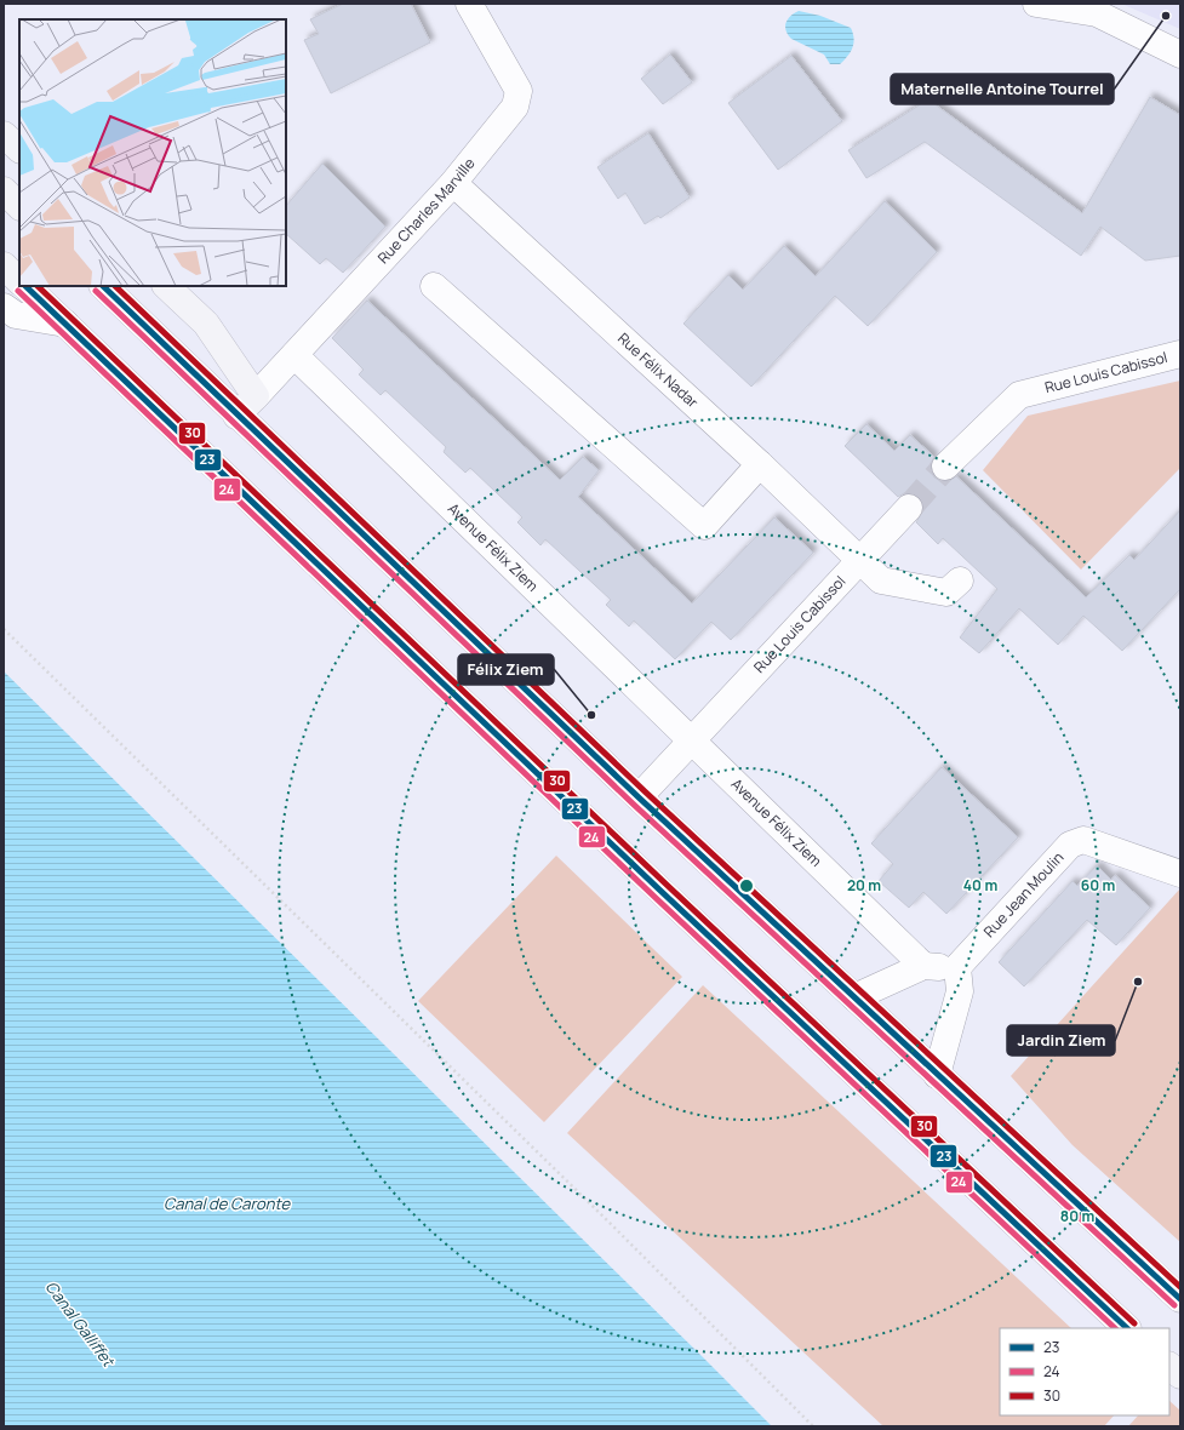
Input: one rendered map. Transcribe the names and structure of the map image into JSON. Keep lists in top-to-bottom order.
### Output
{
  "streets": {
    "street": [
      "Rue Charles Marville",
      "Rue Félix Nadar",
      "Rue Louis Cabissol",
      "Avenue Félix Ziem",
      "Rue Jean Moulin"
    ]
  },
  "crossings": [
    ["Rue Charles Marville", "Rue Félix Nadar"],
    ["Rue Charles Marville", "Avenue Félix Ziem"],
    ["Rue Félix Nadar", "Rue Louis Cabissol"],
    ["Rue Louis Cabissol", "Avenue Félix Ziem"]
  ],
  "water": ["Canal de Caronte", "Canal Galliffet"],
  "places": ["Maternelle Antoine Tourrel", "Félix Ziem", "Jardin Ziem"],
  "lines": ["transit line 23", "transit line 30", "transit line 24"],
  "legend": ["23", "24", "30"],
  "rings": [
    "20 m",
    "40 m",
    "60 m",
    "80 m"
  ]
}
